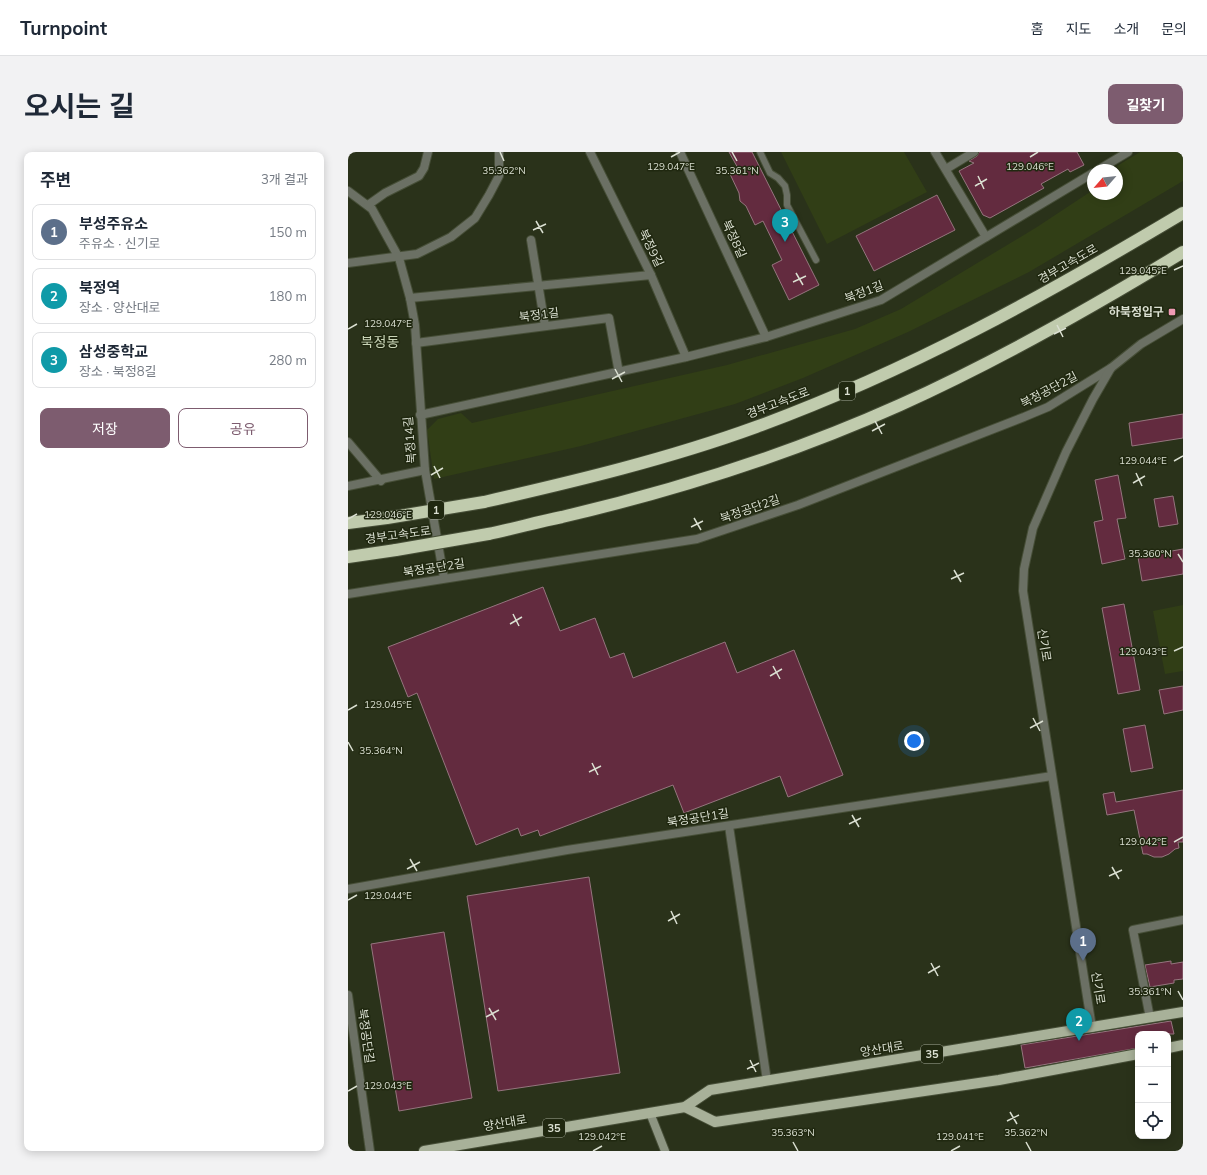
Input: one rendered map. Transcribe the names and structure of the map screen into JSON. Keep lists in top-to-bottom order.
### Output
{
  "streets": {
    "highway": ["경부고속도로", "1"],
    "main road": ["양산대로", "35"],
    "street": [
      "북정8길",
      "북정9길",
      "북정1길",
      "북정공단2길",
      "북정14길",
      "신기로",
      "북정공단1길",
      "북정공단길"
    ]
  },
  "crossings": [
    ["북정8길", "북정1길"],
    ["북정9길", "북정1길"],
    ["북정1길", "북정14길"],
    ["북정공단2길", "북정14길"],
    ["북정공단2길", "신기로"],
    ["신기로", "북정공단1길"],
    ["신기로", "양산대로"]
  ],
  "districts": ["북정동"],
  "places": {
    "transit": ["하북정입구"]
  },
  "north": "bottom left",
  "page": {
    "header": "Turnpoint",
    "nav": [
      "홈",
      "지도",
      "소개",
      "문의"
    ],
    "title": "오시는 길",
    "buttons": [
      "길찾기",
      ["저장", "공유"]
    ],
    "heading": ["주변", "3개 결과"],
    "list": [
      {
        "mark": "1",
        "name": "부성주유소",
        "note": "주유소 · 신기로",
        "value": "150 m"
      },
      {
        "mark": "2",
        "name": "북정역",
        "note": "장소 · 양산대로",
        "value": "180 m"
      },
      {
        "mark": "3",
        "name": "삼성중학교",
        "note": "장소 · 북정8길",
        "value": "280 m"
      }
    ],
    "pins": ["3", "1", "2"],
    "map_buttons": ["+", "−"]
  },
  "coordinates": [
    "129.047°E",
    "129.046°E",
    "35.362°N",
    "35.361°N",
    "129.045°E",
    "129.044°E",
    "35.360°N",
    "129.043°E",
    "35.364°N",
    "129.042°E",
    "35.363°N",
    "129.041°E"
  ]
}
